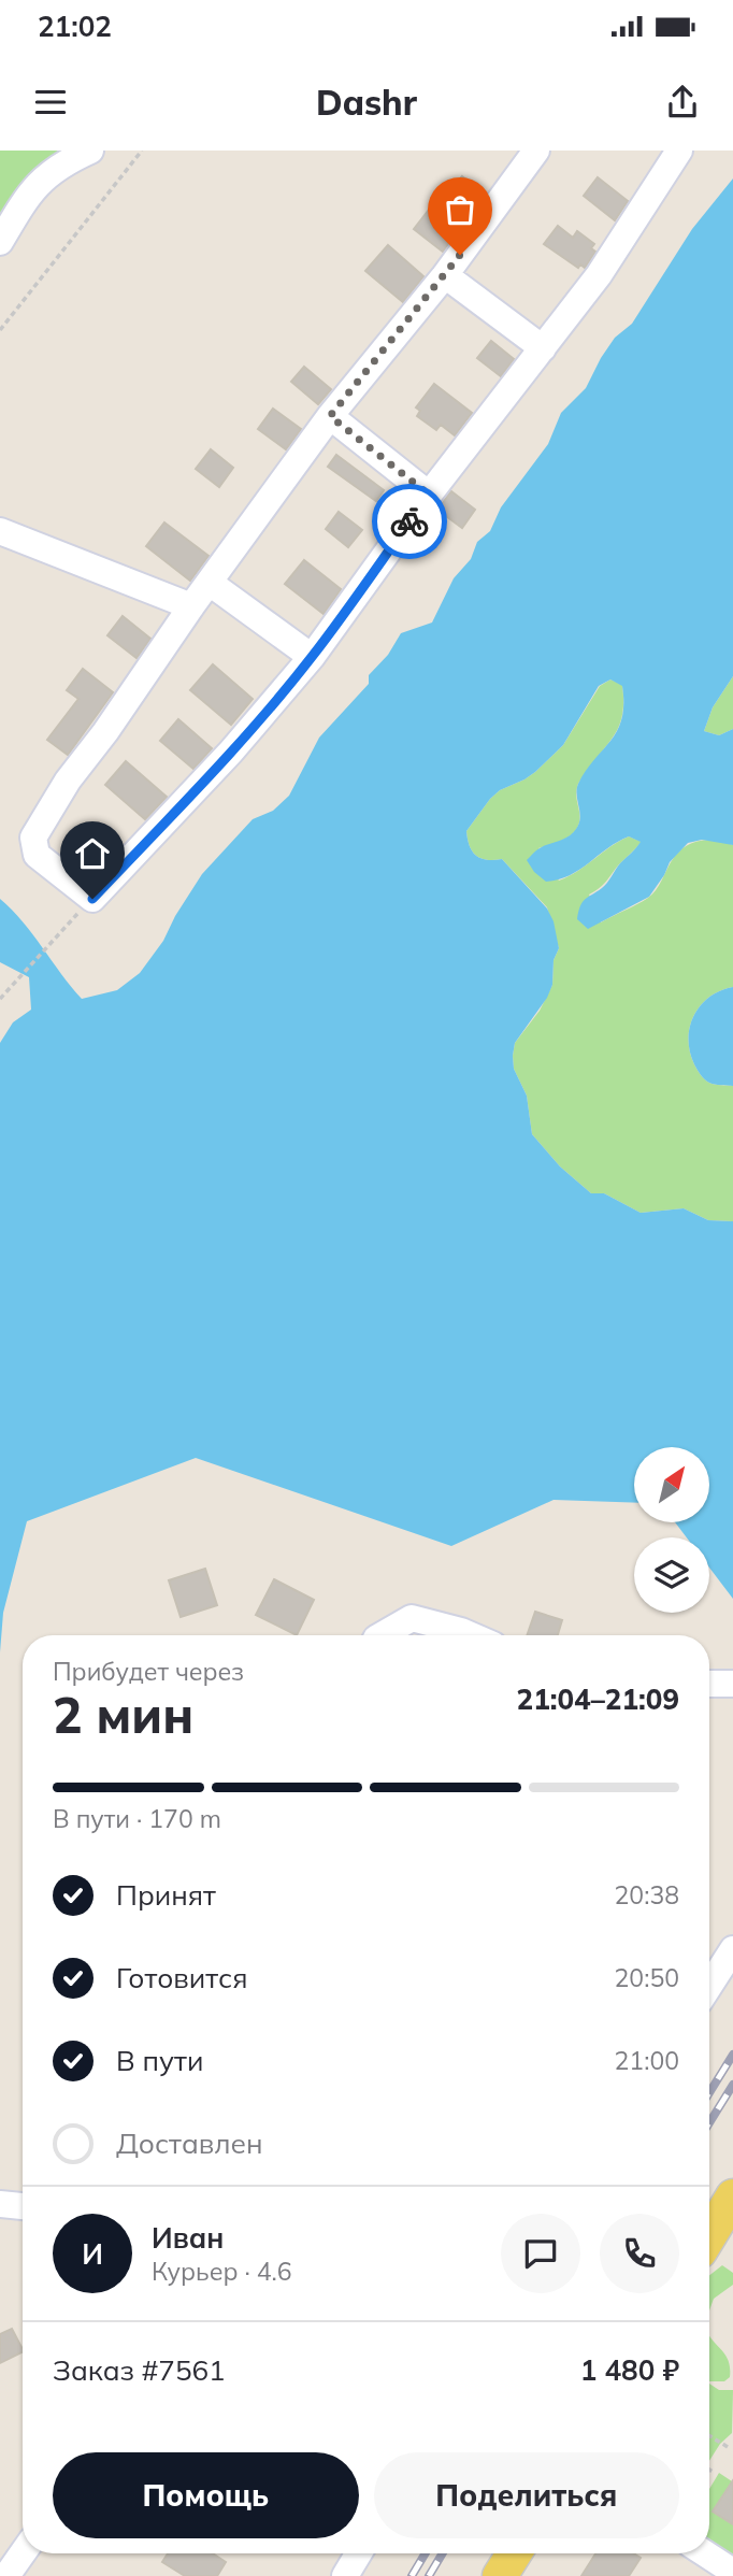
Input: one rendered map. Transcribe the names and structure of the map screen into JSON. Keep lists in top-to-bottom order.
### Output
{
  "north": "top right",
  "page": {
    "status": "21:02",
    "header": "Dashr",
    "heading": ["2 мин", "Прибудет через", "21:04–21:09"],
    "panel": [
      "Иван",
      "Курьер · 4.6",
      "Заказ #7561",
      "1 480 ₽"
    ],
    "bar": "В пути · 170 m",
    "list": [
      ["Принят", "20:38"],
      ["Готовится", "20:50"],
      ["В пути", "21:00"],
      "Доставлен"
    ],
    "round": "И",
    "buttons": ["Помощь", "Поделиться"]
  }
}
